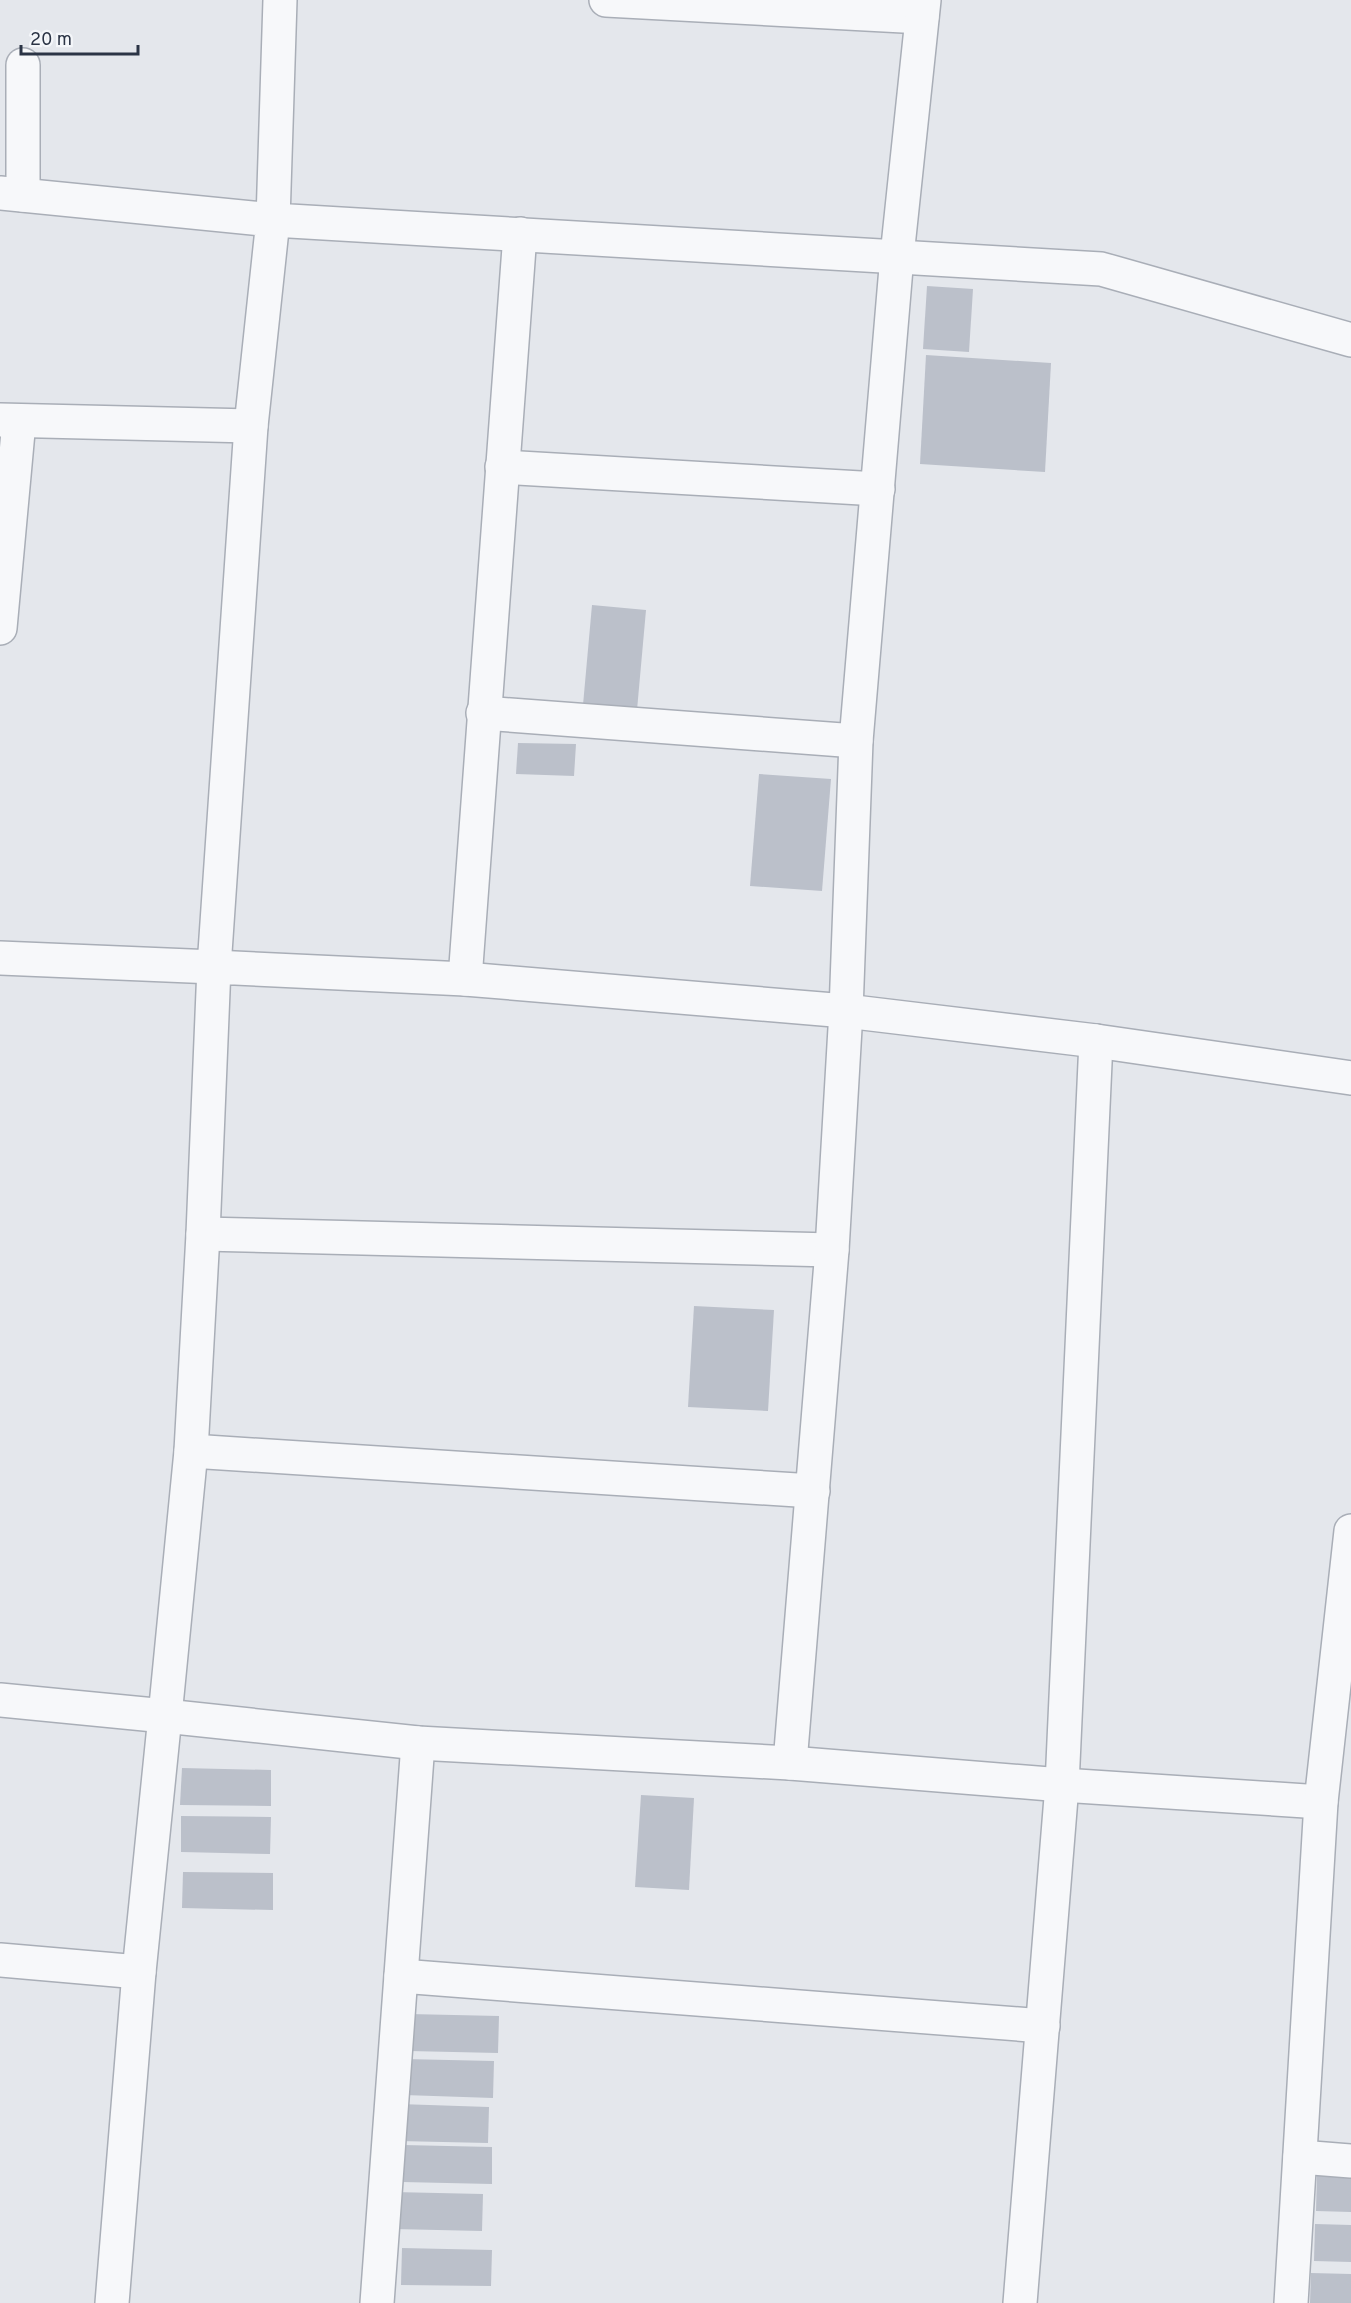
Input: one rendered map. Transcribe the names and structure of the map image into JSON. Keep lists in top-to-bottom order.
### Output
{
  "scale_bar": "20 m"
}
